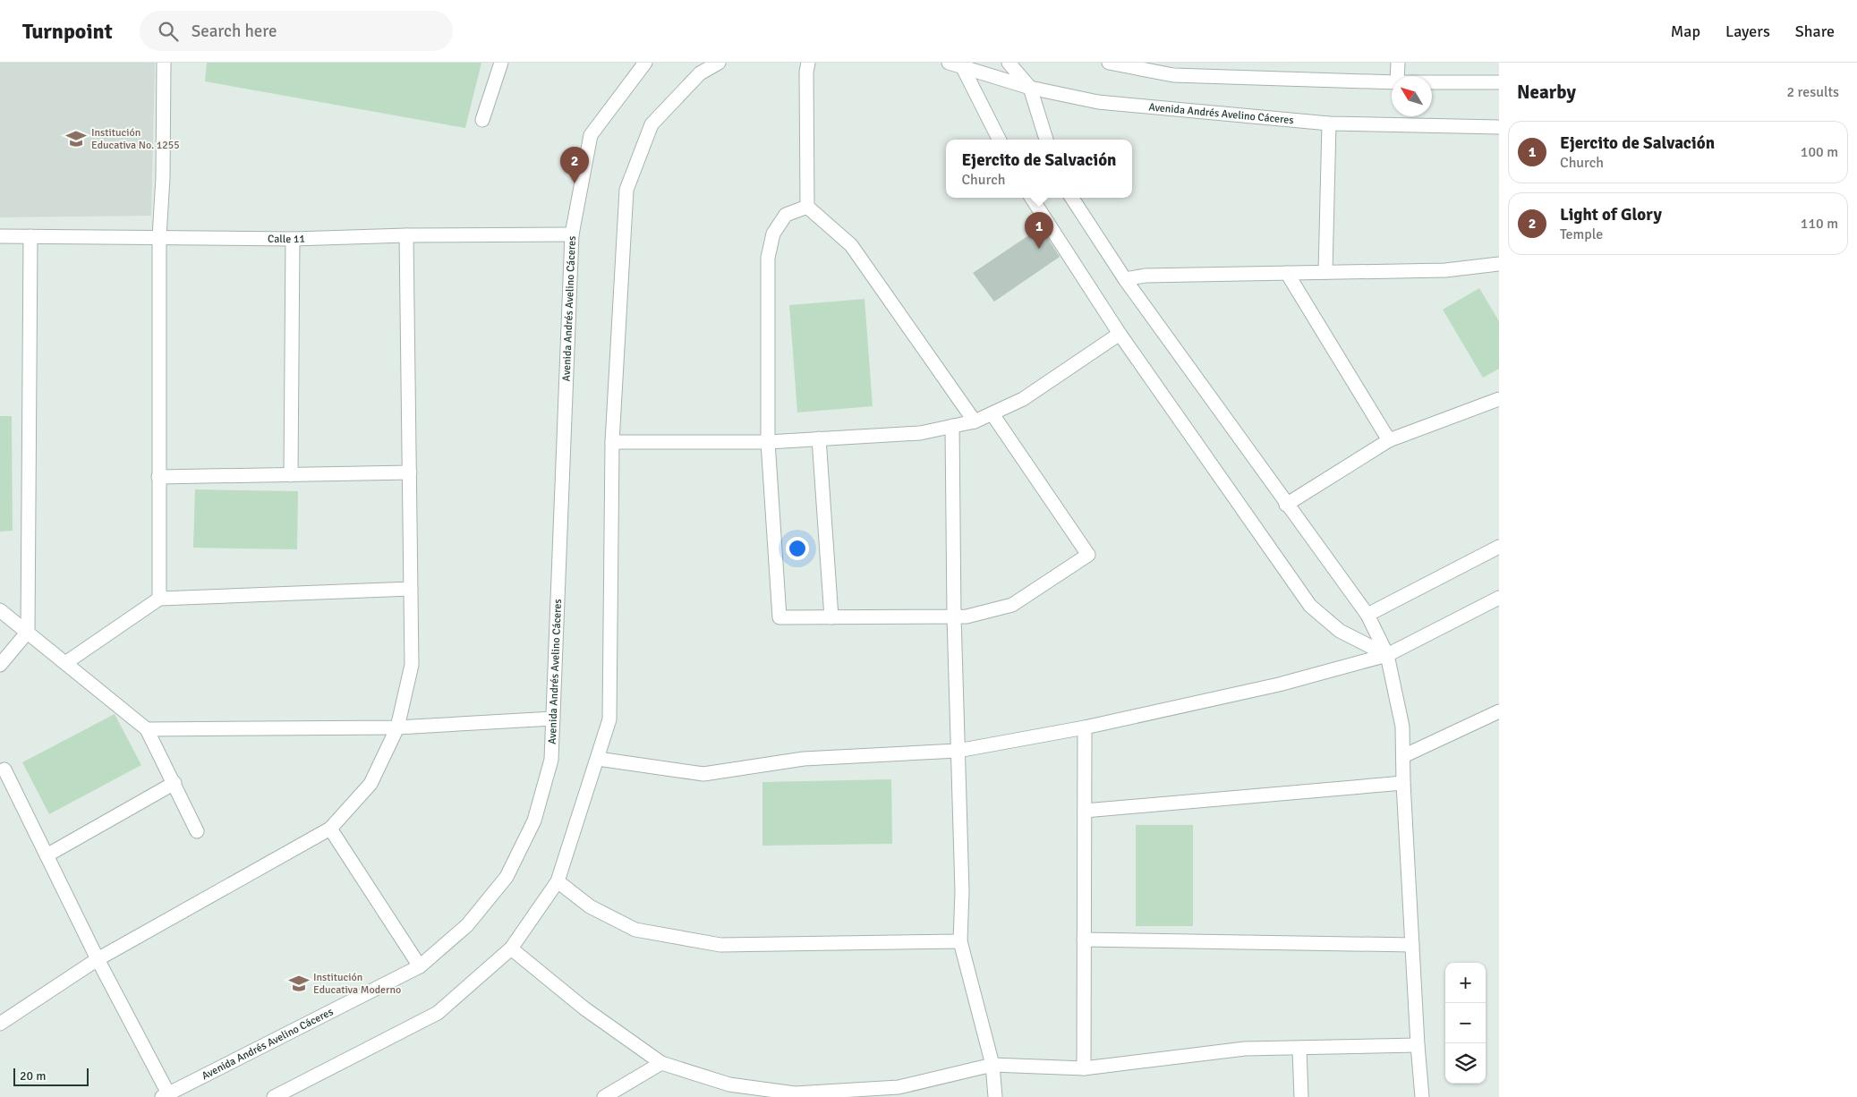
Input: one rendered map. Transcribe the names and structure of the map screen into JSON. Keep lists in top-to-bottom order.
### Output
{
  "streets": {
    "street": ["Avenida Andrés Avelino Cáceres", "Calle 11"]
  },
  "crossings": [
    ["Avenida Andrés Avelino Cáceres", "Calle 11"]
  ],
  "places": {
    "school or university": ["Institución Educativa No. 1255", "Institución Educativa Moderno"]
  },
  "scale_bar": "20 m",
  "north": "top left",
  "page": {
    "header": "Turnpoint",
    "search": "Search here",
    "nav": ["Map", "Layers", "Share"],
    "heading": ["Nearby", "2 results"],
    "list": [
      {
        "mark": "1",
        "name": "Ejercito de Salvación",
        "note": "Church",
        "value": "100 m"
      },
      {
        "mark": "2",
        "name": "Light of Glory",
        "note": "Temple",
        "value": "110 m"
      }
    ],
    "popup": ["Ejercito de Salvación", "Church"],
    "pins": ["2", "1"],
    "map_buttons": ["+", "−"],
    "scale": "20 m"
  }
}
